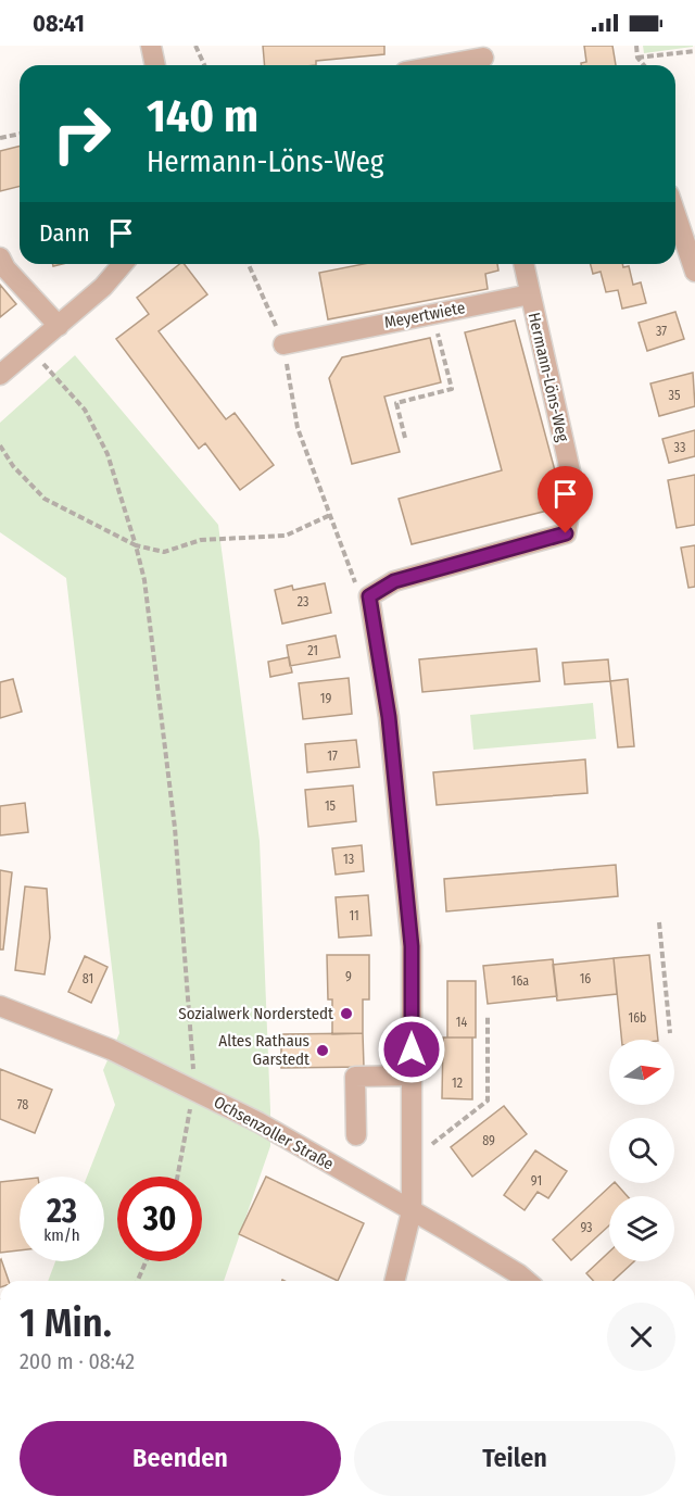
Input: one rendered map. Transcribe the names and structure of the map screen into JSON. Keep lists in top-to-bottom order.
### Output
{
  "streets": {
    "street": ["Meyertwiete", "Hermann-Löns-Weg", "Ochsenzoller Straße"]
  },
  "crossings": [
    ["Meyertwiete", "Hermann-Löns-Weg"]
  ],
  "places": ["Sozialwerk Norderstedt", "Altes Rathaus Garstedt"],
  "house_numbers": [
    "37",
    "35",
    "33",
    "23",
    "21",
    "19",
    "17",
    "15",
    "13",
    "11",
    "9",
    "81",
    "16",
    "16a",
    "16b",
    "14",
    "12",
    "78",
    "89",
    "91",
    "93"
  ],
  "north": "right",
  "page": {
    "status": "08:41",
    "turn": ["140 m", "Hermann-Löns-Weg"],
    "then": "Dann",
    "speed": "23 km/h",
    "limit": "30",
    "heading": ["1 Min.", "200 m · 08:42"],
    "buttons": ["Beenden", "Teilen"]
  }
}
